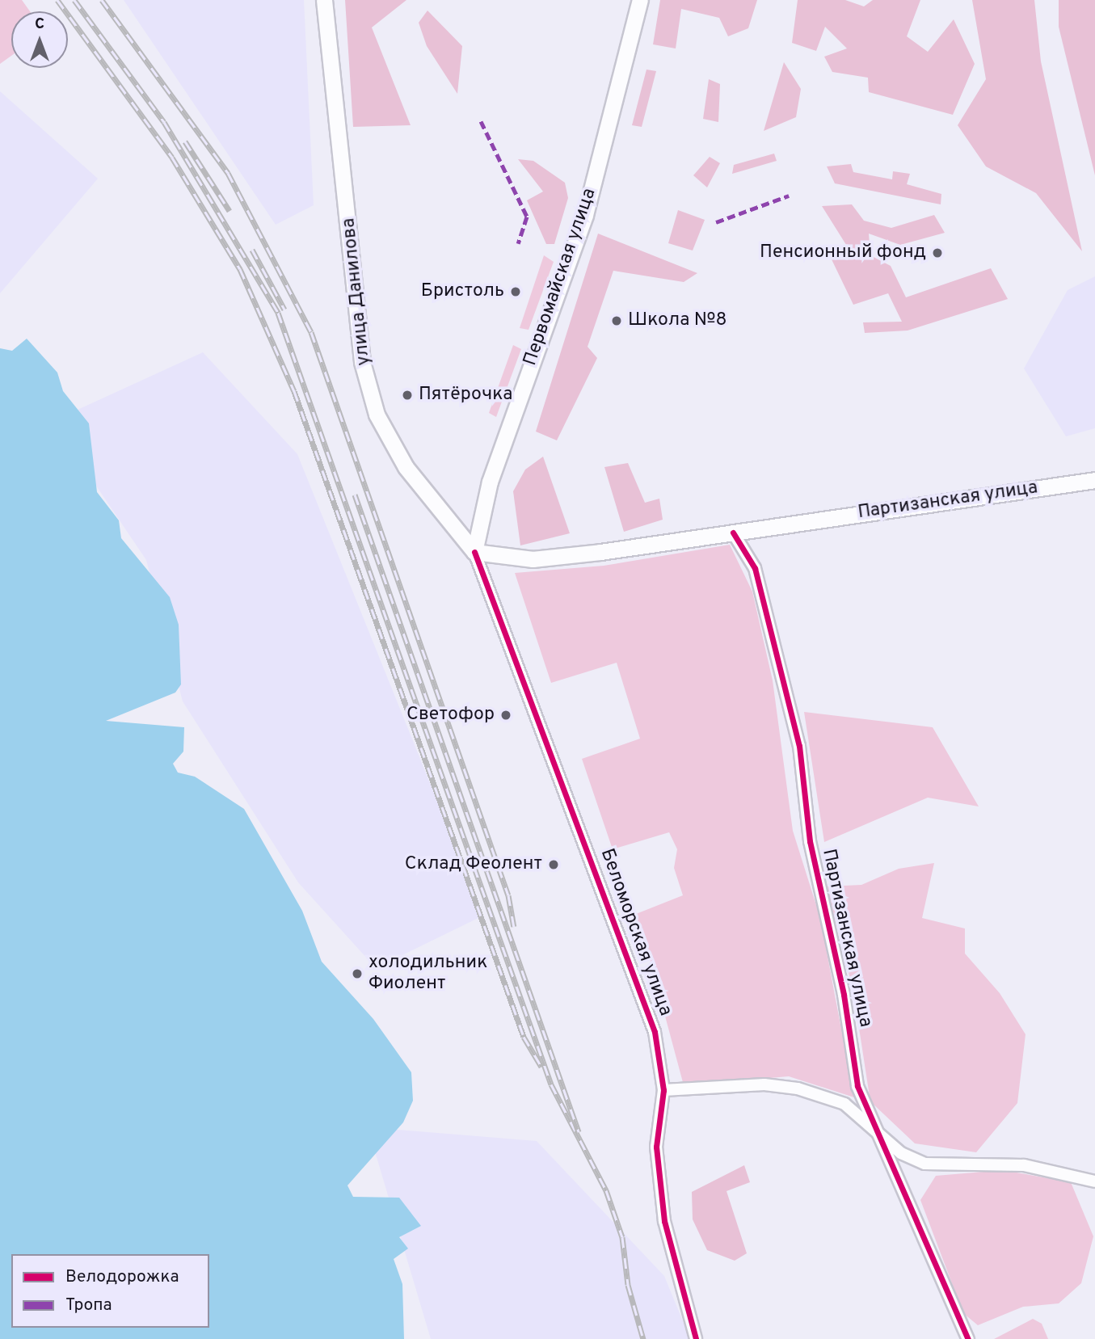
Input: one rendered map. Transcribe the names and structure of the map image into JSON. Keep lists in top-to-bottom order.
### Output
{
  "streets": {
    "main road": ["Первомайская улица", "улица Данилова", "Партизанская улица"],
    "street": ["Беломорская улица"]
  },
  "crossings": [
    ["Первомайская улица", "улица Данилова"],
    ["Первомайская улица", "Партизанская улица"],
    ["Первомайская улица", "Беломорская улица"],
    ["улица Данилова", "Партизанская улица"],
    ["улица Данилова", "Беломорская улица"],
    ["Партизанская улица", "Беломорская улица"]
  ],
  "places": [
    "Пенсионный фонд",
    "Бристоль",
    "Школа №8",
    "Пятёрочка",
    "Светофор",
    "Склад Феолент",
    "холодильник Фиолент"
  ],
  "legend": ["Велодорожка", "Тропа"],
  "north": "top"
}
